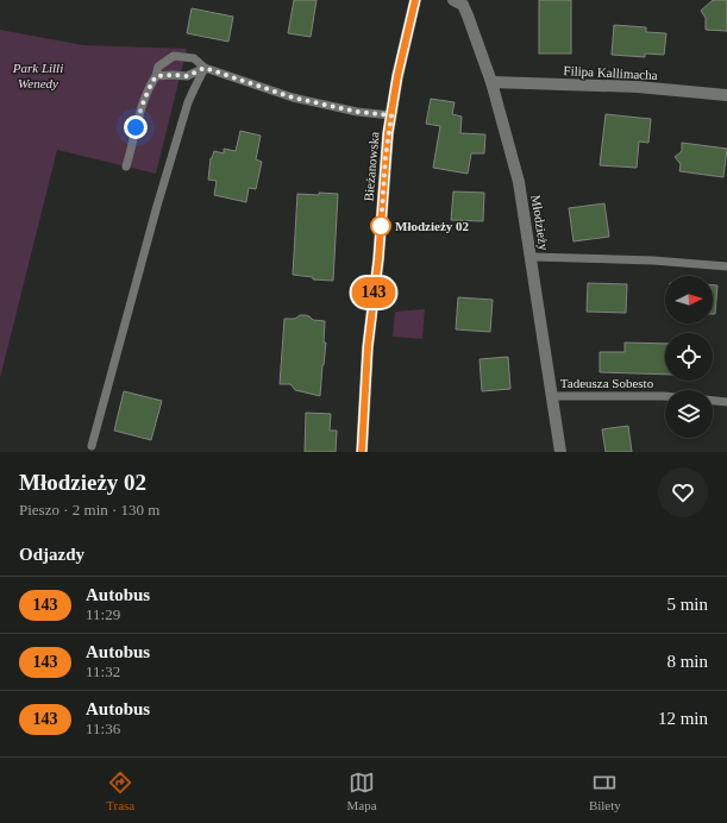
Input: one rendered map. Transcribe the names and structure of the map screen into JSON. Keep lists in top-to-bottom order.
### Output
{
  "streets": {
    "street": ["Filipa Kallimacha", "Bieżanowska", "Młodzieży"],
    "lane": ["Tadeusza Sobesto"]
  },
  "crossings": [
    ["Filipa Kallimacha", "Młodzieży"],
    ["Młodzieży", "Tadeusza Sobesto"]
  ],
  "parks": ["Park Lilli Wenedy"],
  "places": ["Młodzieży 02"],
  "lines": ["bus line 143"],
  "north": "right",
  "page": {
    "on_map": "143",
    "heading": [
      ["Młodzieży 02", "Pieszo · 2 min · 130 m"],
      "Odjazdy"
    ],
    "list": [
      {
        "mark": "143",
        "name": "Autobus",
        "note": "11:29",
        "value": "5 min"
      },
      {
        "mark": "143",
        "name": "Autobus",
        "note": "11:32",
        "value": "8 min"
      },
      {
        "mark": "143",
        "name": "Autobus",
        "note": "11:36",
        "value": "12 min"
      }
    ],
    "tabs": ["Trasa", "Mapa", "Bilety"]
  }
}
